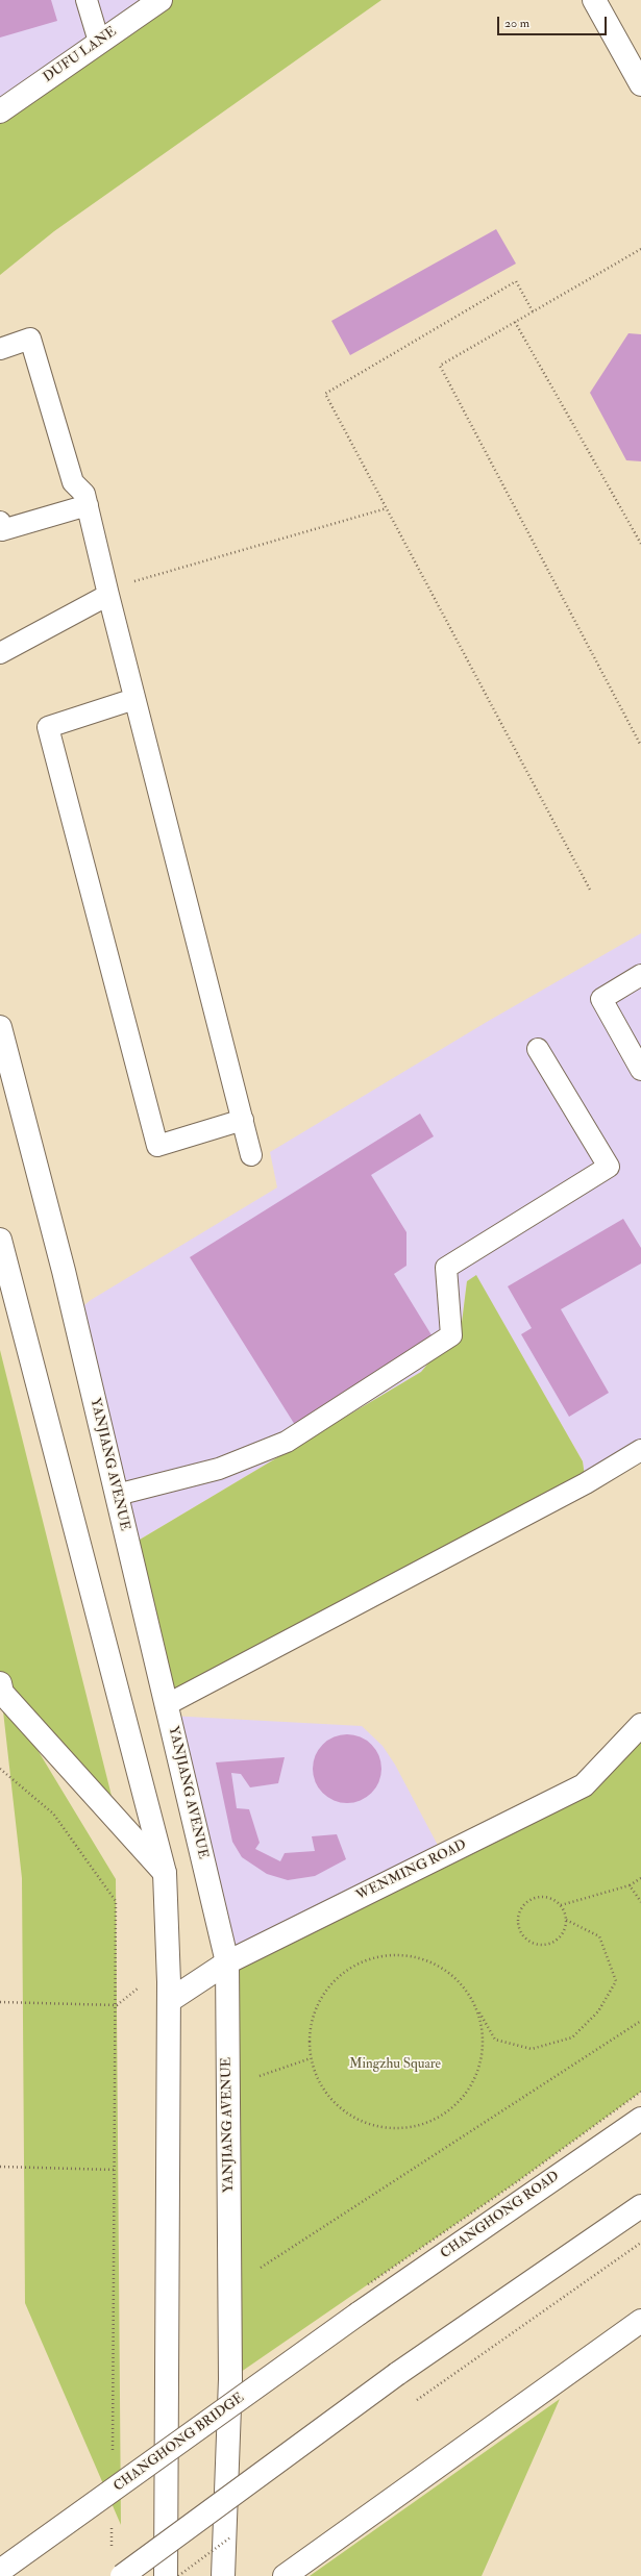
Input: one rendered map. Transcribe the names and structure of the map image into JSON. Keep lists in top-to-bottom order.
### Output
{
  "streets": {
    "main road": [
      "DUFU LANE",
      "YANJIANG AVENUE",
      "WENMING ROAD",
      "CHANGHONG ROAD",
      "CHANGHONG BRIDGE"
    ]
  },
  "crossings": [
    ["YANJIANG AVENUE", "WENMING ROAD"],
    ["CHANGHONG ROAD", "CHANGHONG BRIDGE"]
  ],
  "parks": ["Mingzhu Square"],
  "scale_bar": "20 m"
}
